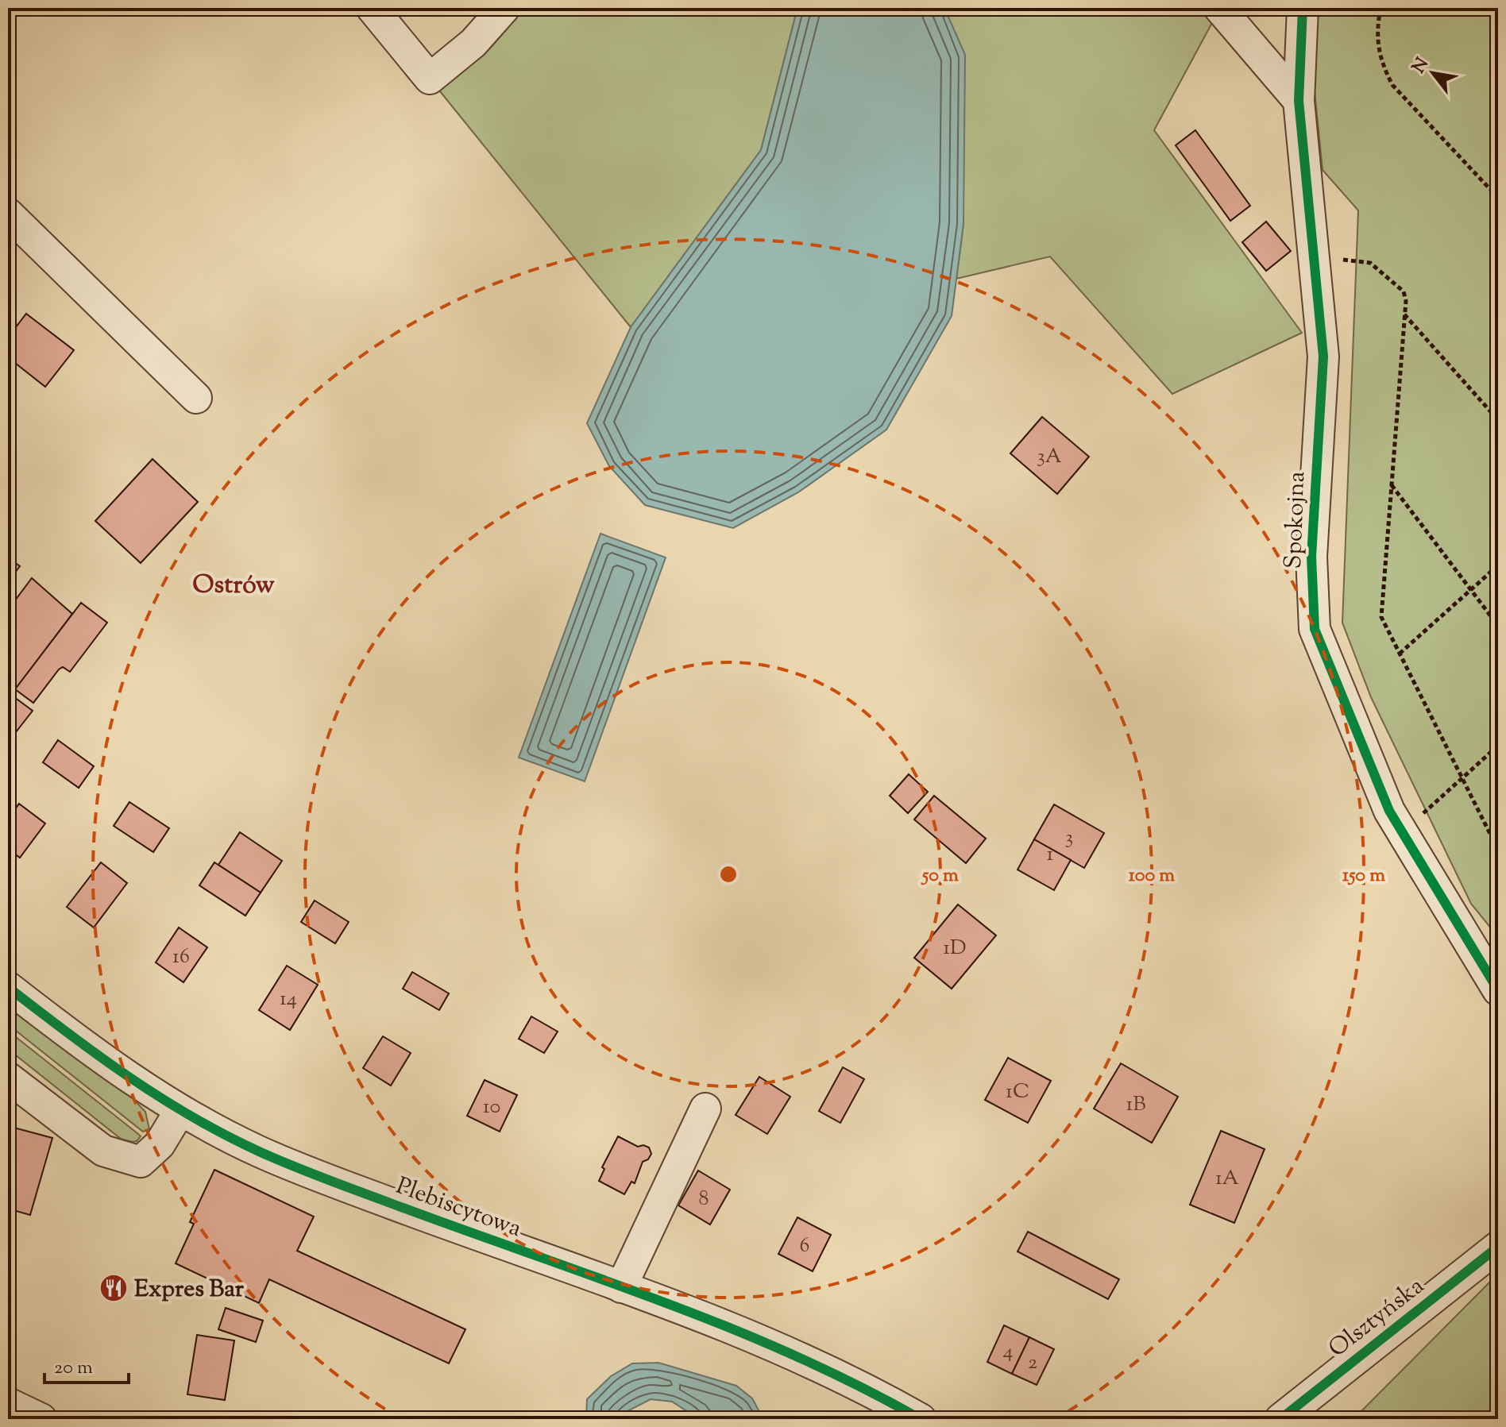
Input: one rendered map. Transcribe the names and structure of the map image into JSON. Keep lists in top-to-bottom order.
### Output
{
  "streets": {
    "street": ["Spokojna", "Plebiscytowa", "Olsztyńska"]
  },
  "districts": ["Ostrów"],
  "places": {
    "restaurant": ["Expres Bar"]
  },
  "house_numbers": [
    "3A",
    "3",
    "1",
    "1D",
    "16",
    "14",
    "1C",
    "1B",
    "10",
    "1A",
    "8",
    "6",
    "4",
    "2"
  ],
  "scale_bar": "20 m",
  "north": "top left",
  "rings": ["50 m", "100 m", "150 m"]
}
